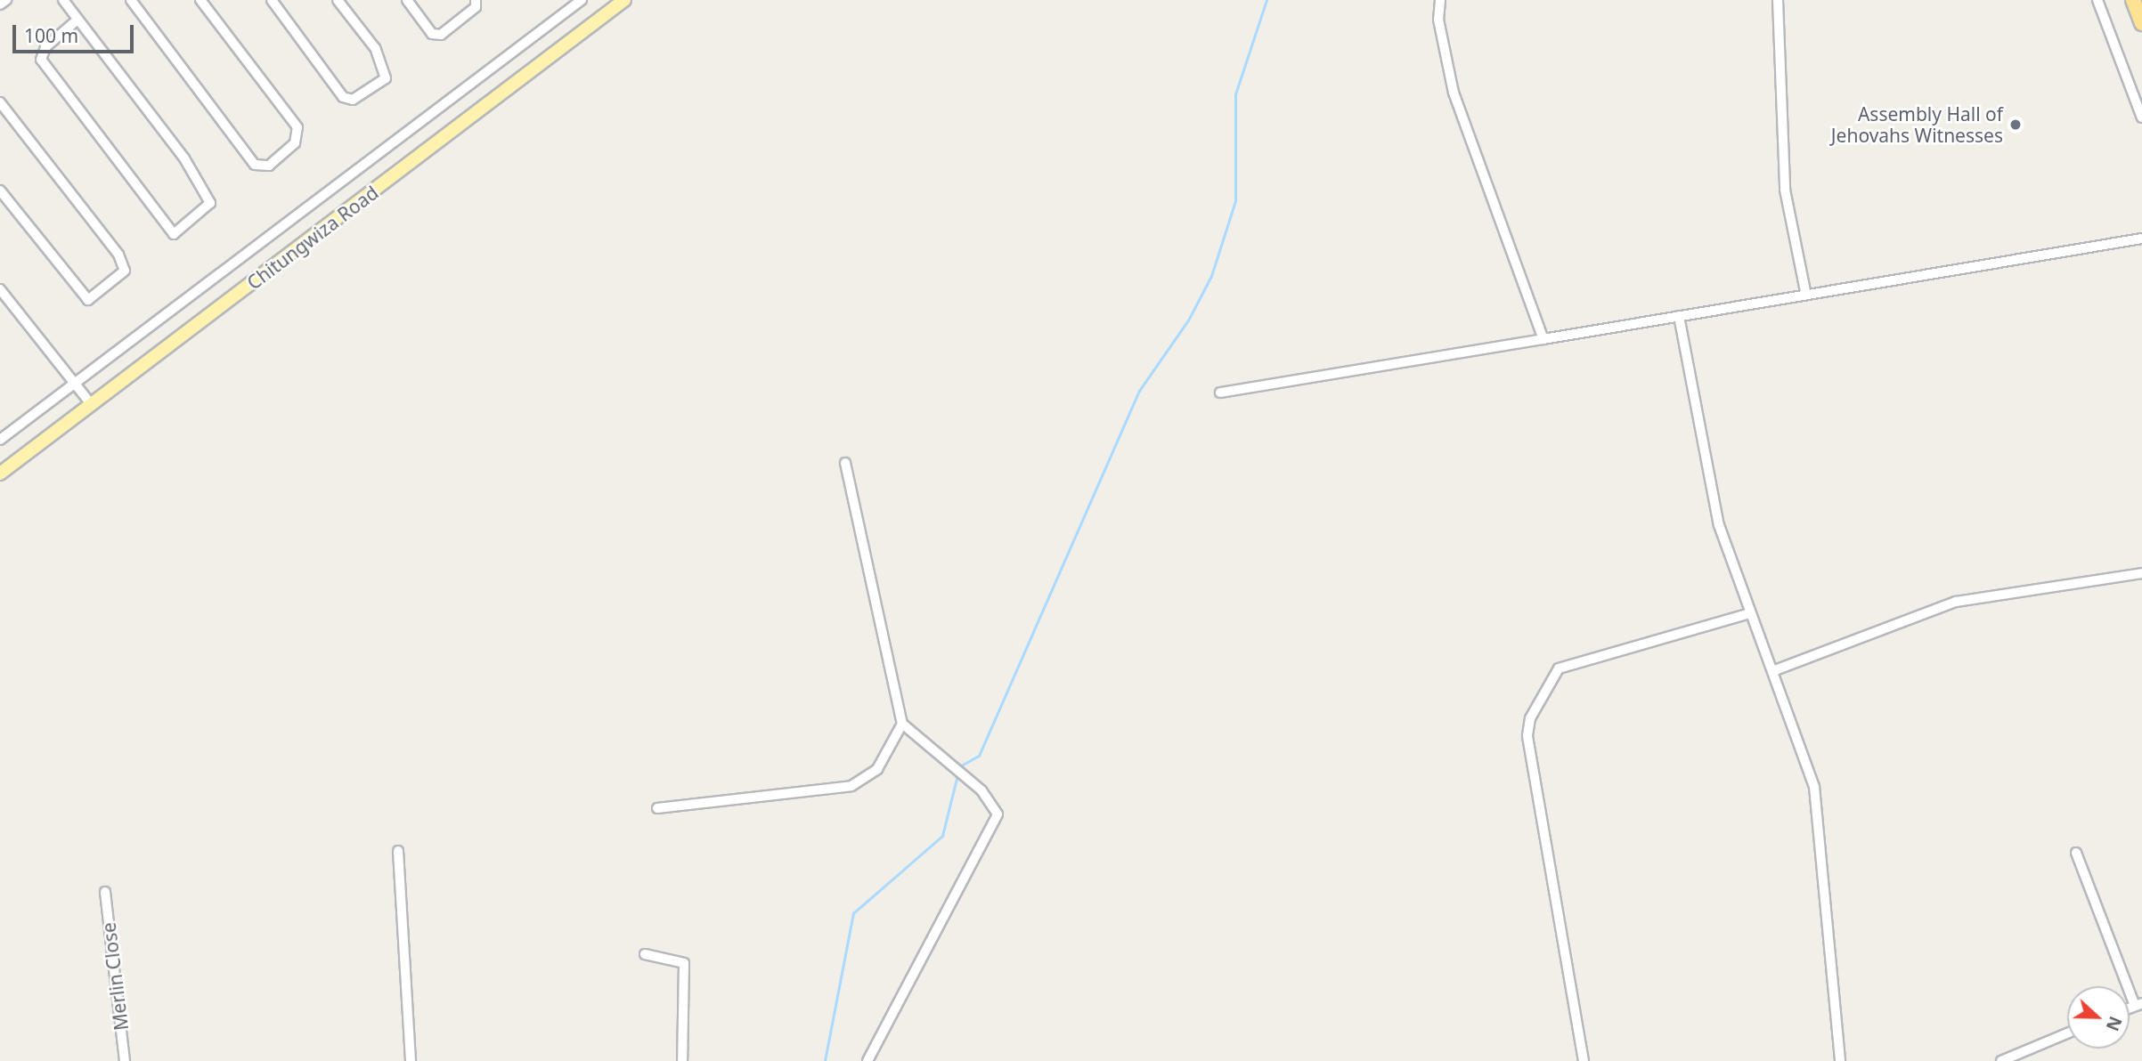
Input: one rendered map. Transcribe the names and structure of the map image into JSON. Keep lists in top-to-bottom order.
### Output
{
  "streets": {
    "main road": ["Chitungwiza Road"],
    "street": ["Merlin Close"]
  },
  "places": ["Assembly Hall of Jehovahs Witnesses"],
  "scale_bar": "100 m",
  "north": "right"
}
